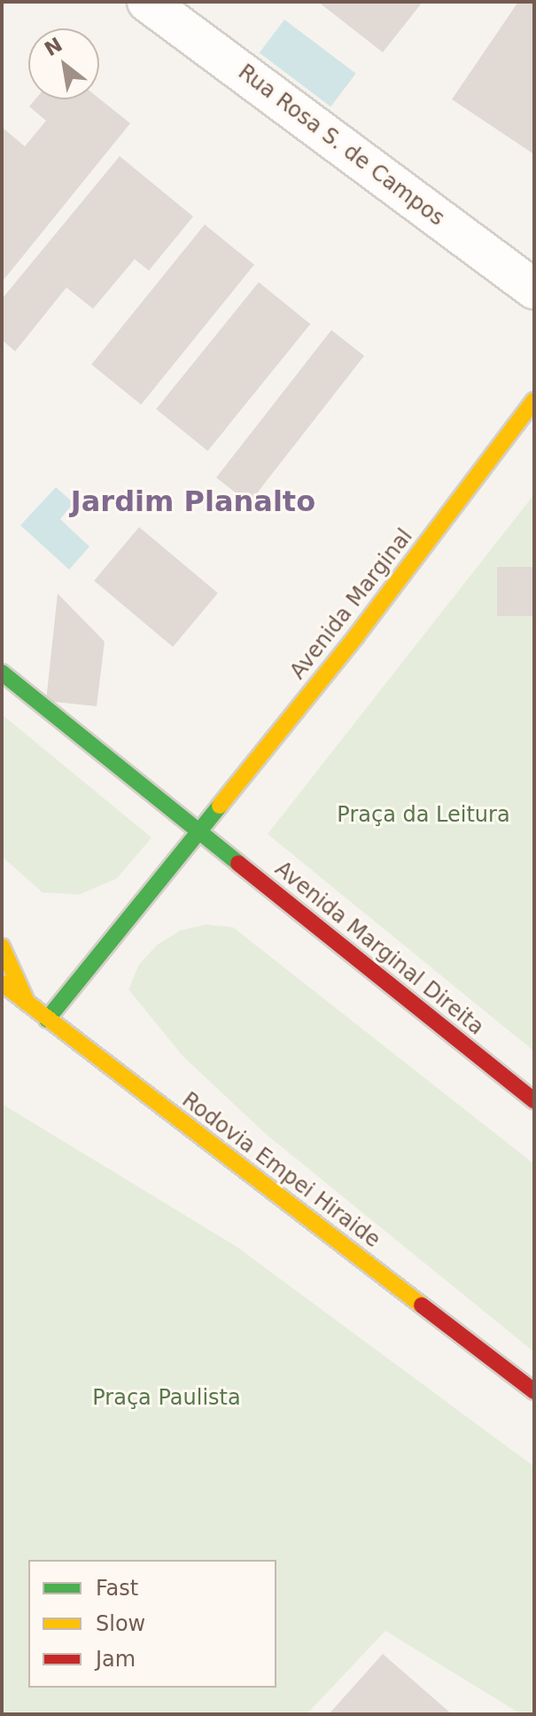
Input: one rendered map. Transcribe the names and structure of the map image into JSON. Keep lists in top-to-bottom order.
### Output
{
  "streets": {
    "street": [
      "Rua Rosa S. de Campos",
      "Avenida Marginal",
      "Avenida Marginal Direita",
      "Rodovia Empei Hiraide"
    ]
  },
  "crossings": [
    ["Avenida Marginal", "Avenida Marginal Direita"],
    ["Avenida Marginal", "Rodovia Empei Hiraide"]
  ],
  "districts": ["Jardim Planalto"],
  "parks": ["Praça da Leitura", "Praça Paulista"],
  "legend": ["Fast", "Slow", "Jam"],
  "north": "top left"
}
